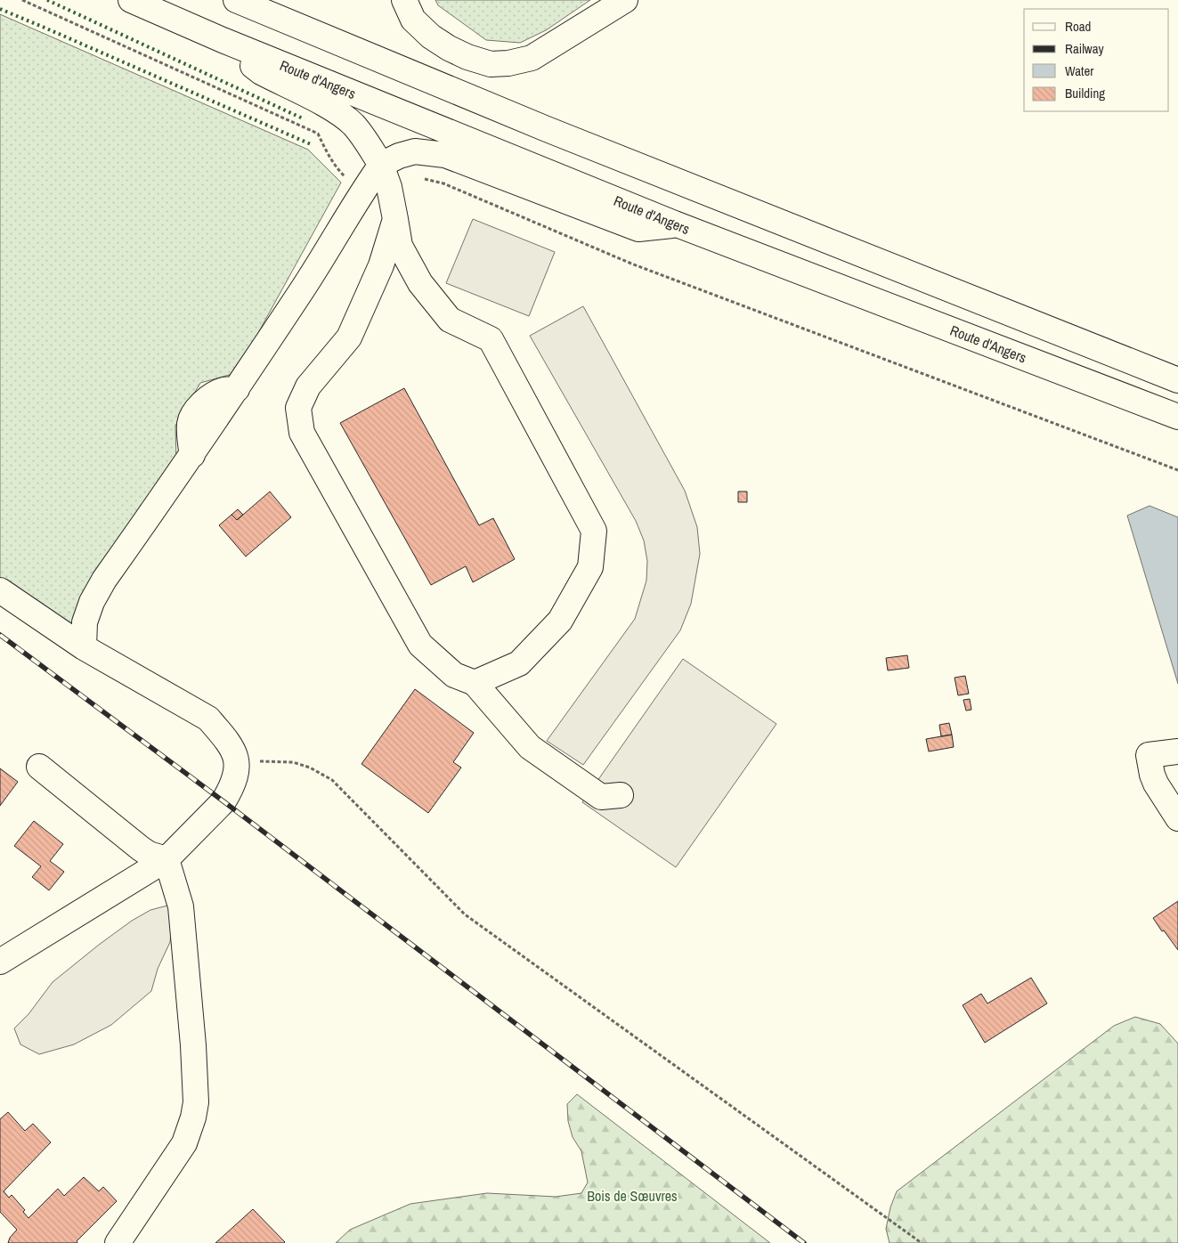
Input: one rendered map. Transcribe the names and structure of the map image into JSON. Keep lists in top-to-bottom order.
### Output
{
  "streets": {
    "main road": ["Route d'Angers"]
  },
  "parks": ["Bois de Sœuvres"],
  "legend": [
    "Road",
    "Railway",
    "Water",
    "Building"
  ]
}
